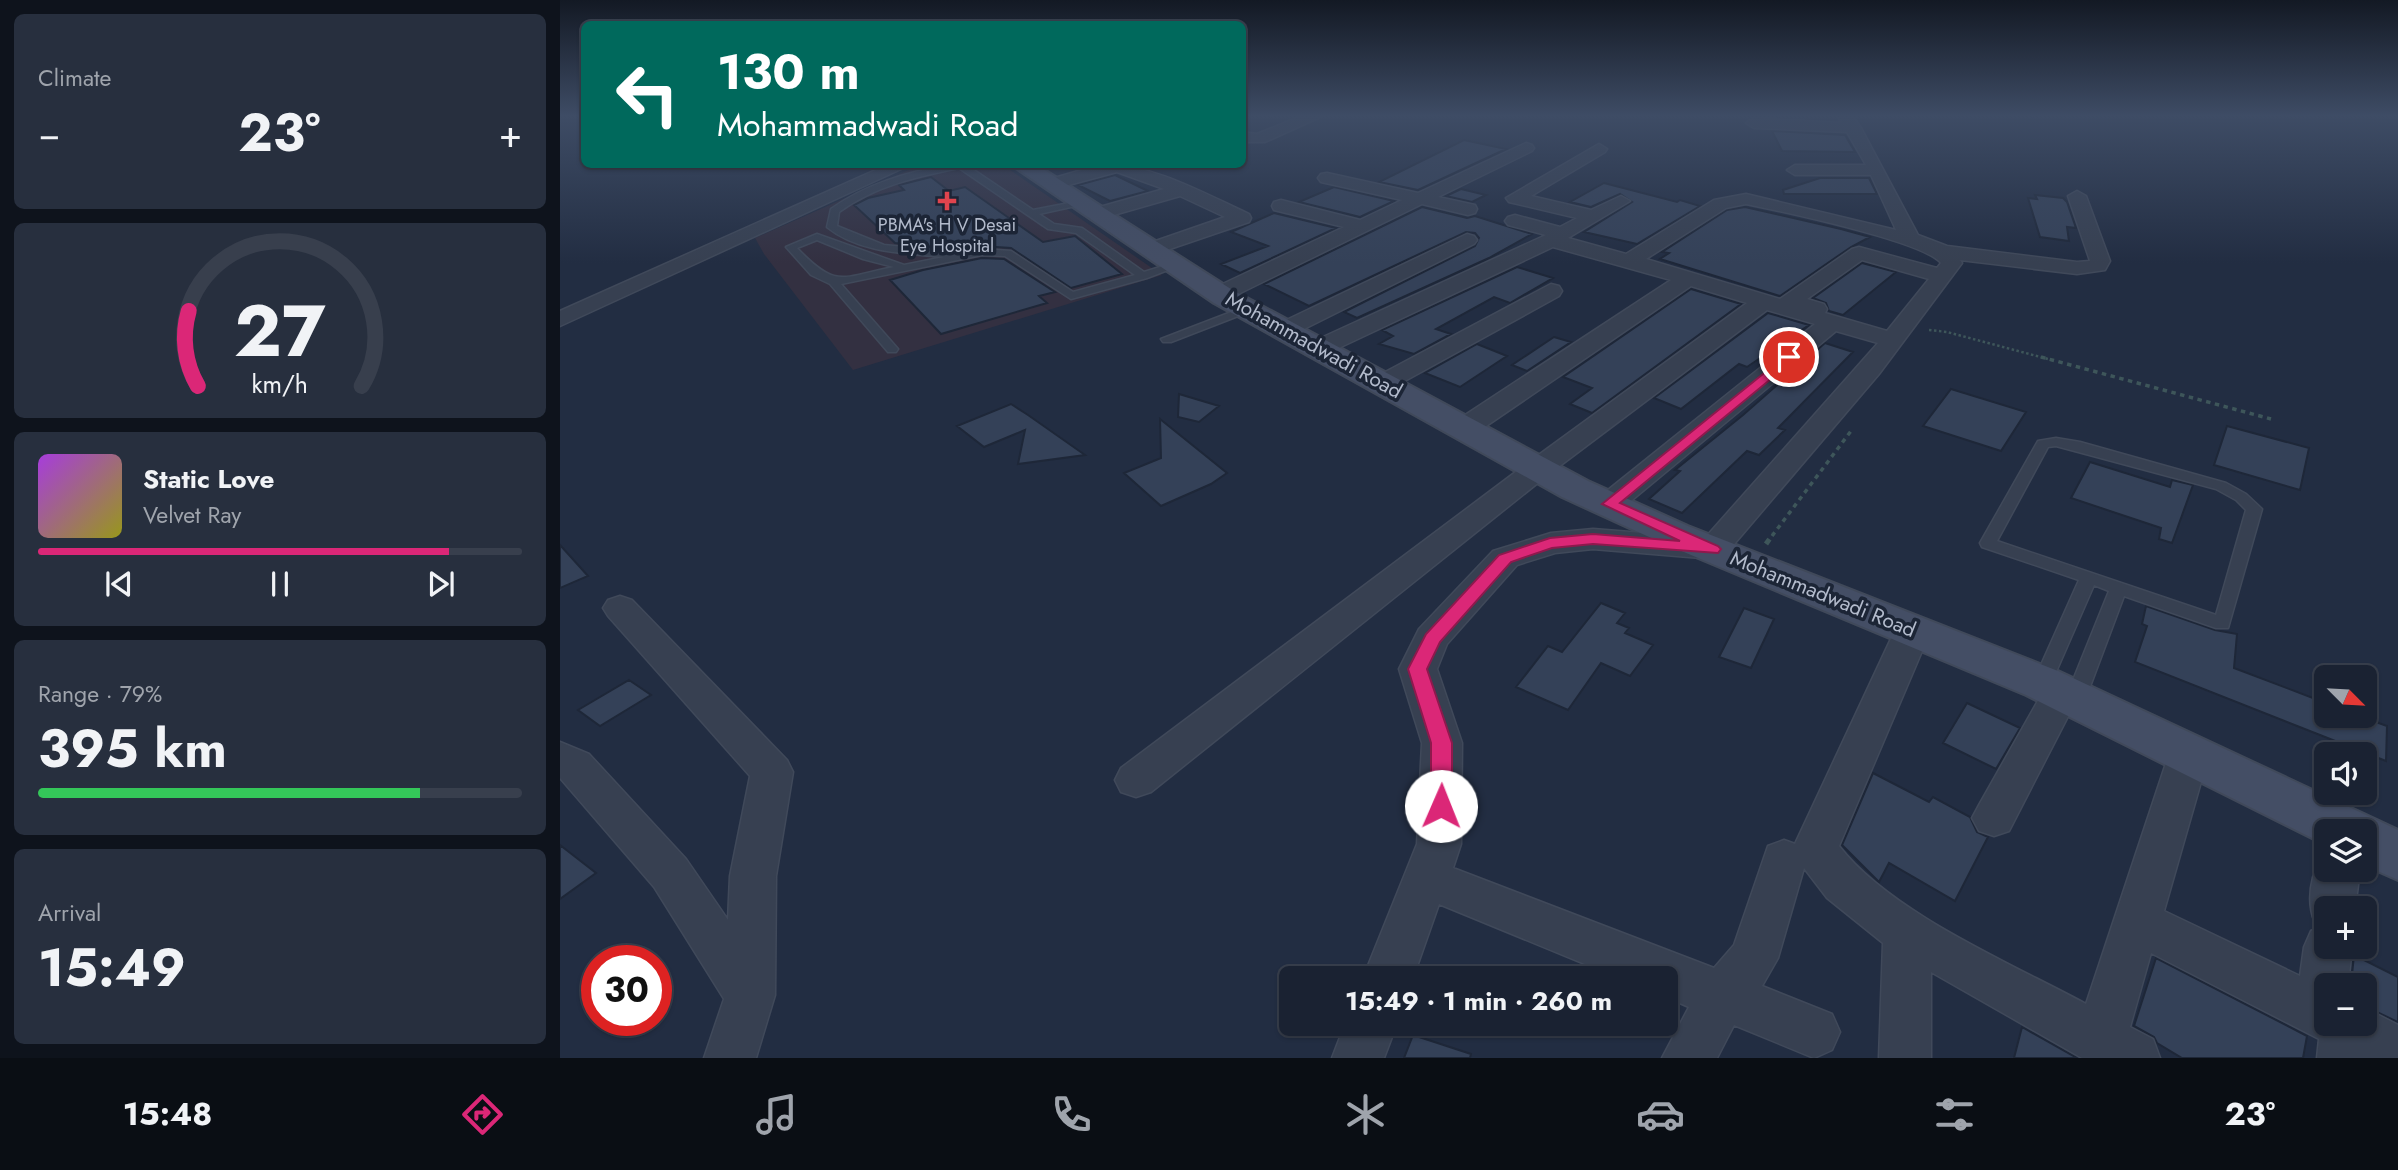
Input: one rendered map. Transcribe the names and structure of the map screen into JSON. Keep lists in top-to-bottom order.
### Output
{
  "streets": {
    "main road": ["Mohammadwadi Road"]
  },
  "places": {
    "health": ["PBMA's H V Desai Eye Hospital"]
  },
  "north": "bottom right",
  "page": {
    "tile": [
      "Climate",
      ["Range · 79%", "395 km"],
      ["Arrival", "15:49"]
    ],
    "turn": ["130 m", "Mohammadwadi Road"],
    "heat": ["−", "23°", "+"],
    "song": ["Static Love", "Velvet Ray"],
    "map_buttons": ["+", "−"],
    "limit": "30",
    "trip": "15:49 · 1 min · 260 m",
    "tabs": ["15:48", "23°"],
    "gauge": ["27", "km/h"]
  }
}
